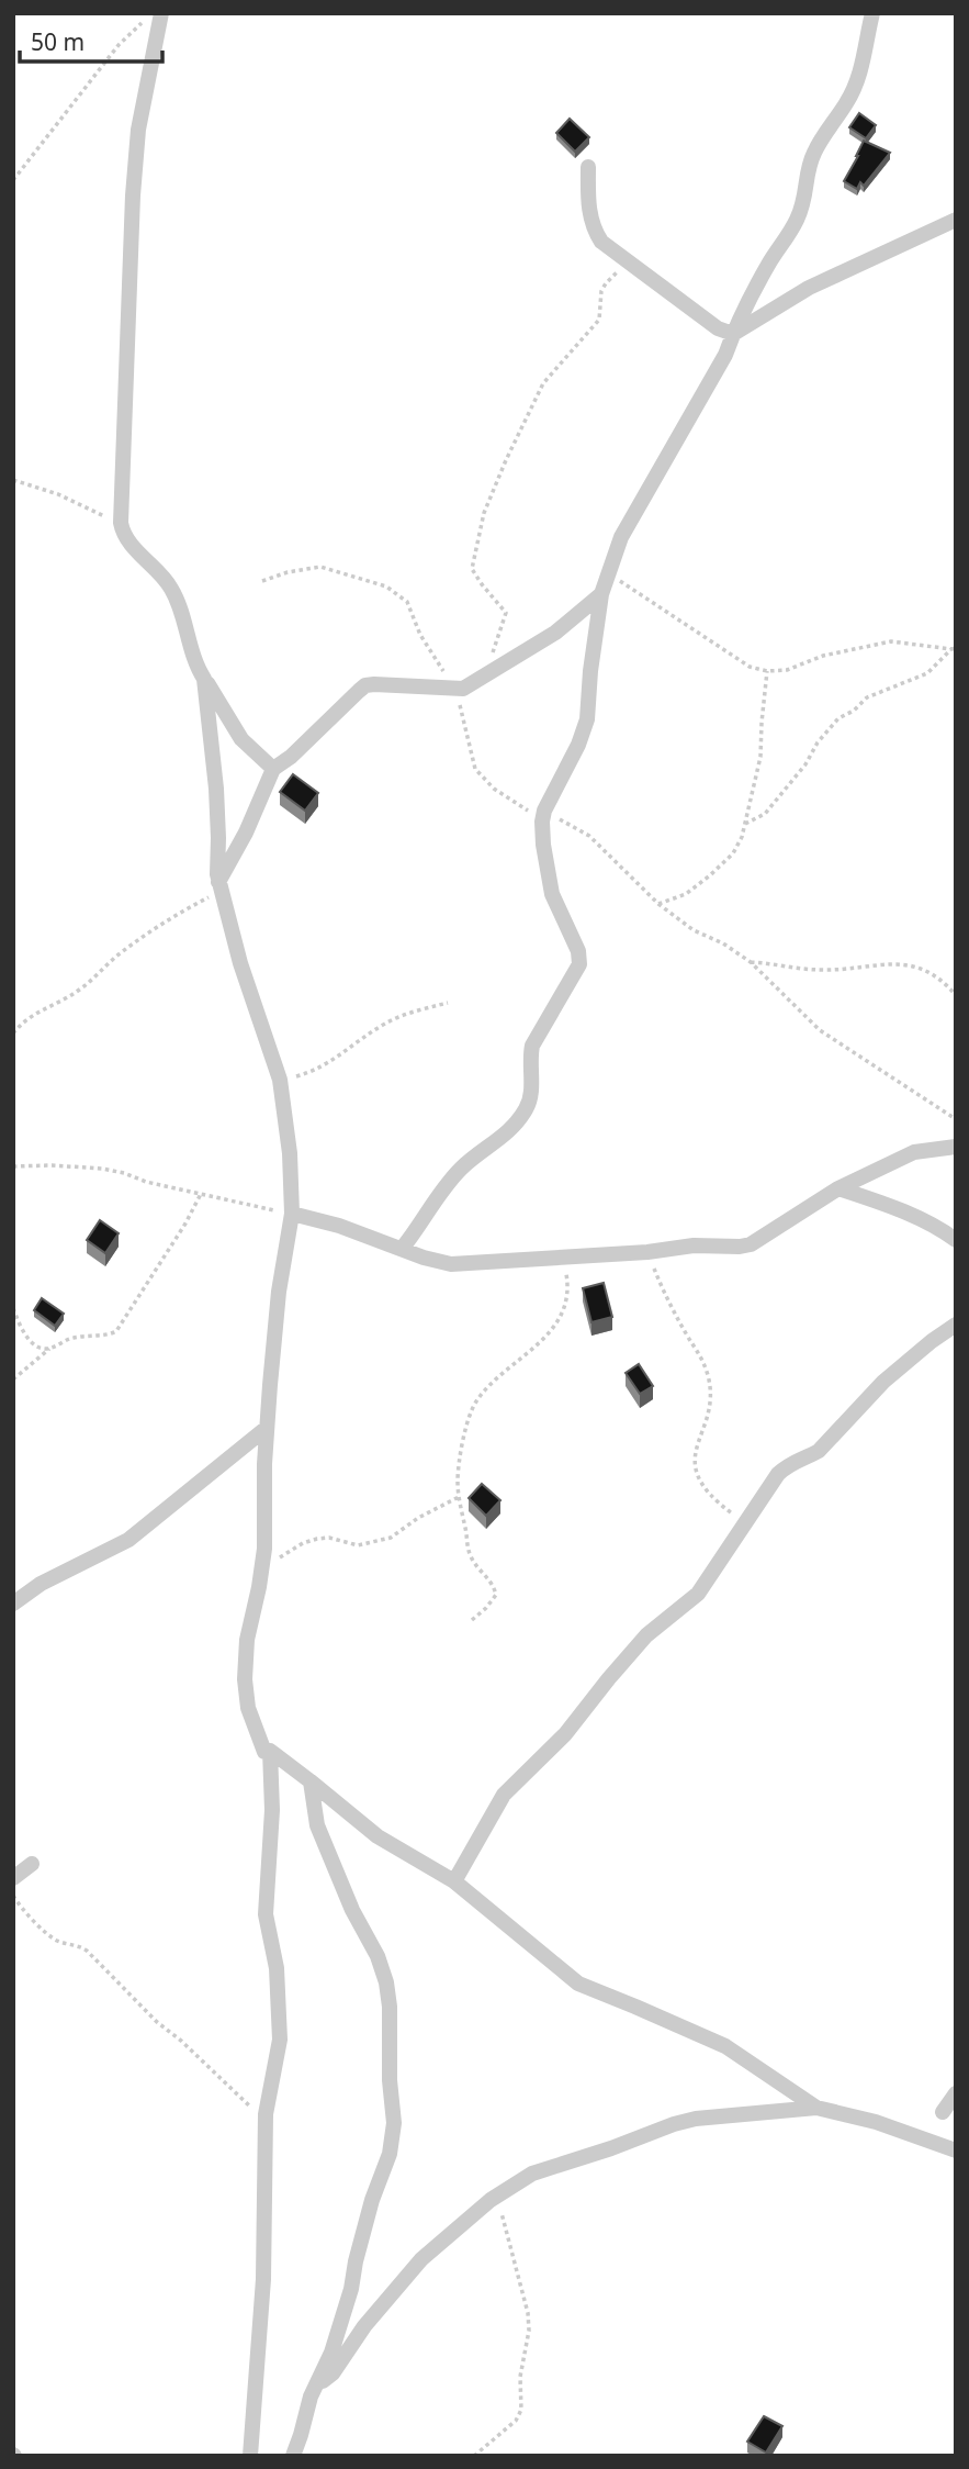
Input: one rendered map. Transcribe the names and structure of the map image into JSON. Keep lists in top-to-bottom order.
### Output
{
  "scale_bar": "50 m"
}
